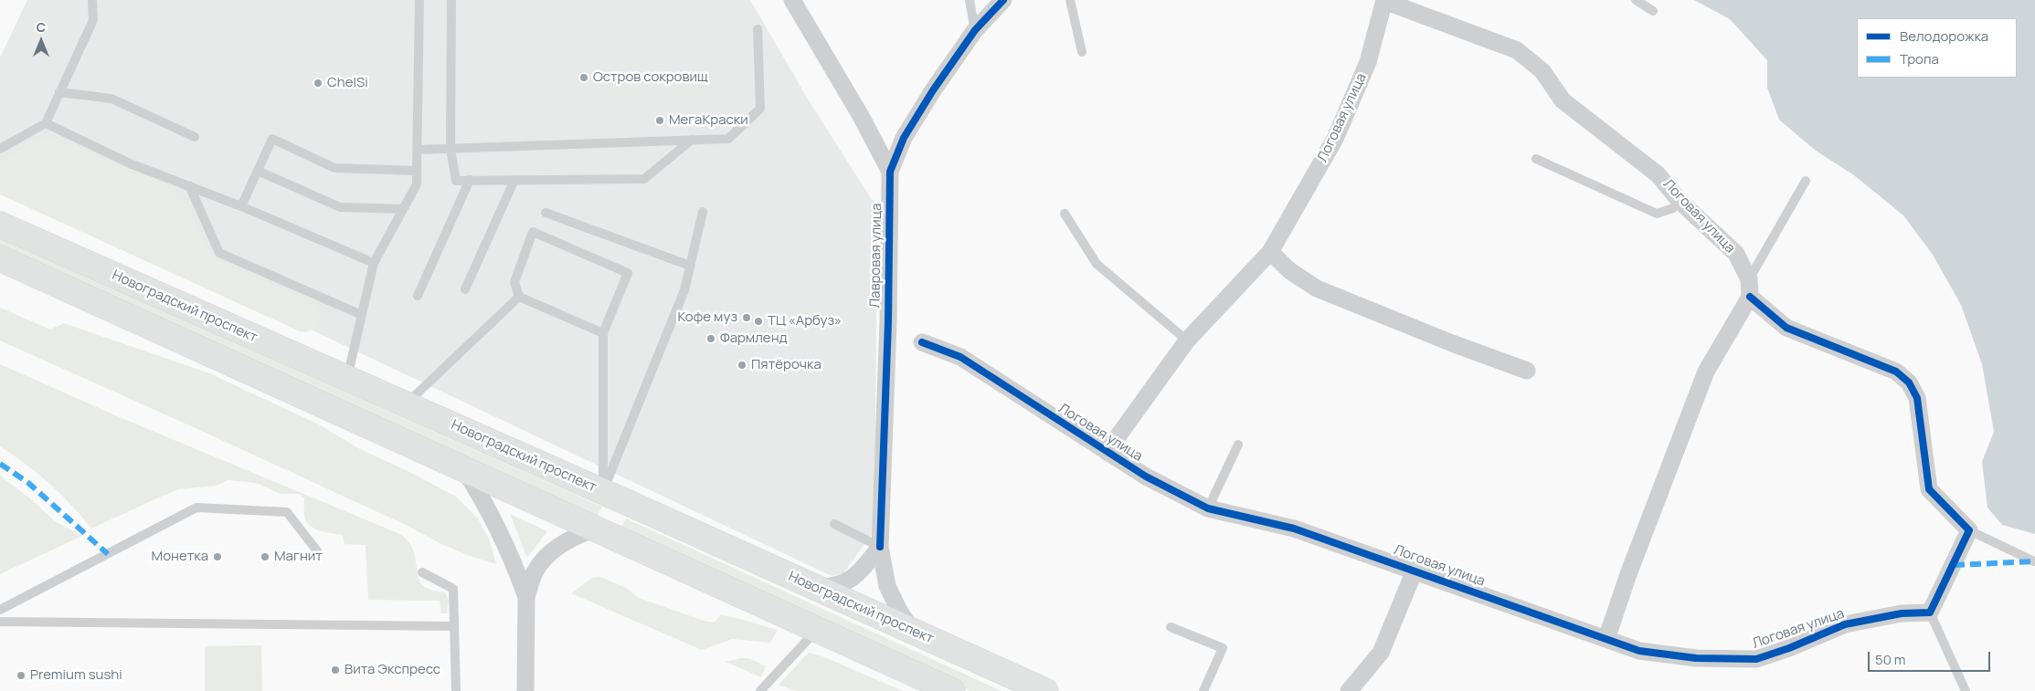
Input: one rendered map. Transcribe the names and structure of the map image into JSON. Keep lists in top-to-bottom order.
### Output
{
  "streets": {
    "main road": ["Новоградский проспект"],
    "street": ["Логовая улица", "Лавровая улица"]
  },
  "crossings": [
    ["Лавровая улица", "Новоградский проспект"]
  ],
  "places": [
    "Остров сокровищ",
    "ChelSi",
    "МегаКраски",
    "Кофе муз",
    "ТЦ «Арбуз»",
    "Фармленд",
    "Пятёрочка",
    "Монетка",
    "Магнит",
    "Вита Экспресс",
    "Premium sushi"
  ],
  "legend": ["Велодорожка", "Тропа"],
  "scale_bar": "50 m",
  "north": "top"
}
